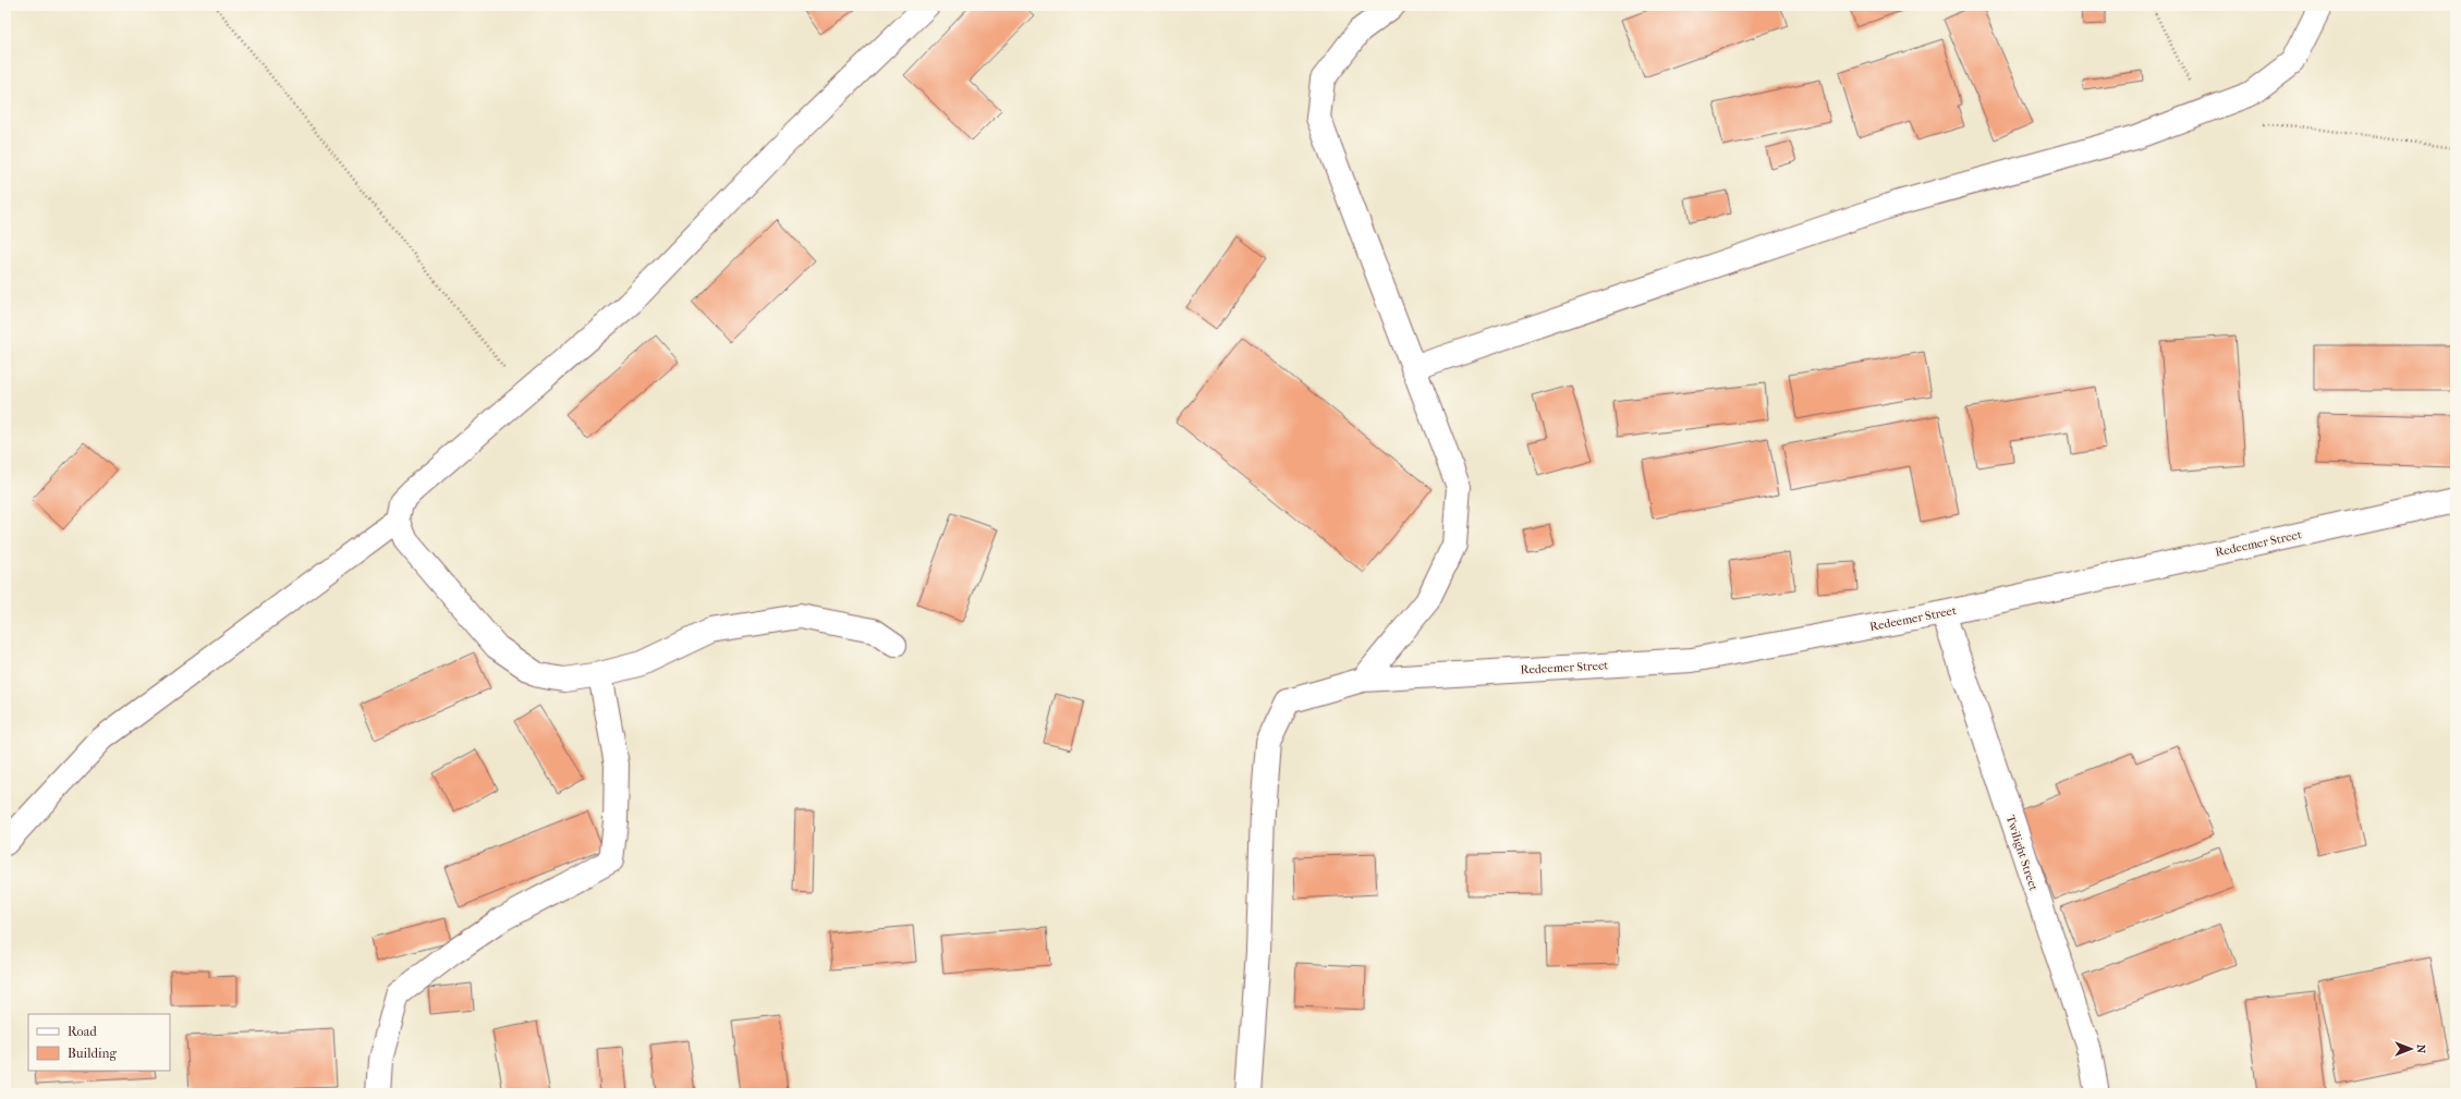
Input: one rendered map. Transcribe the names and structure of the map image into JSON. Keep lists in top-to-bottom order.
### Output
{
  "streets": {
    "street": ["Redeemer Street", "Twilight Street"]
  },
  "crossings": [
    ["Redeemer Street", "Twilight Street"]
  ],
  "legend": ["Road", "Building"],
  "north": "right"
}
